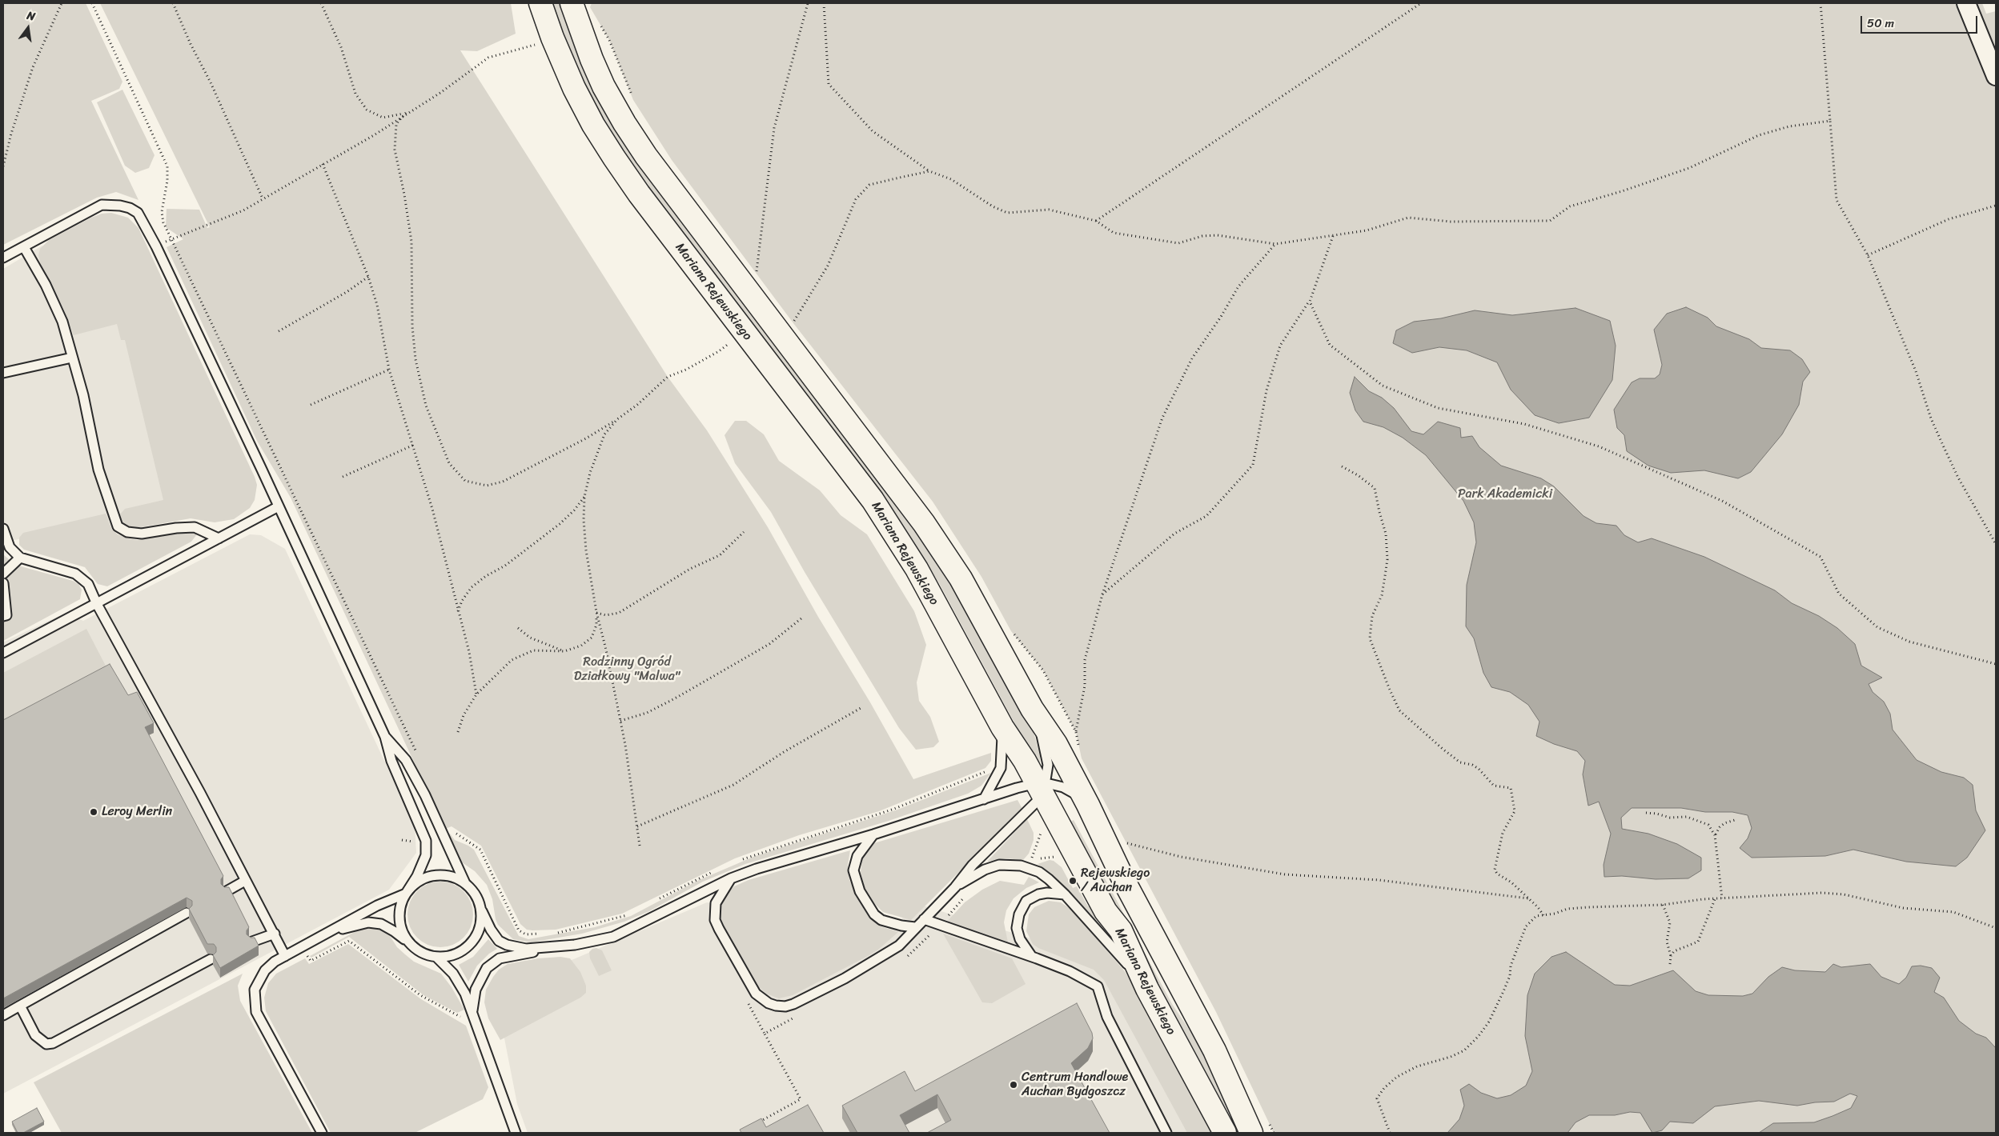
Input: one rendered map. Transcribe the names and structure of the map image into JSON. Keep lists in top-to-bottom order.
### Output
{
  "streets": {
    "street": ["Mariana Rejewskiego"]
  },
  "parks": ["Park Akademicki", "Rodzinny Ogród Działkowy \"Malwa\""],
  "places": ["Leroy Merlin", "Rejewskiego / Auchan", "Centrum Handlowe Auchan Bydgoszcz"],
  "scale_bar": "50 m",
  "north": "top"
}
